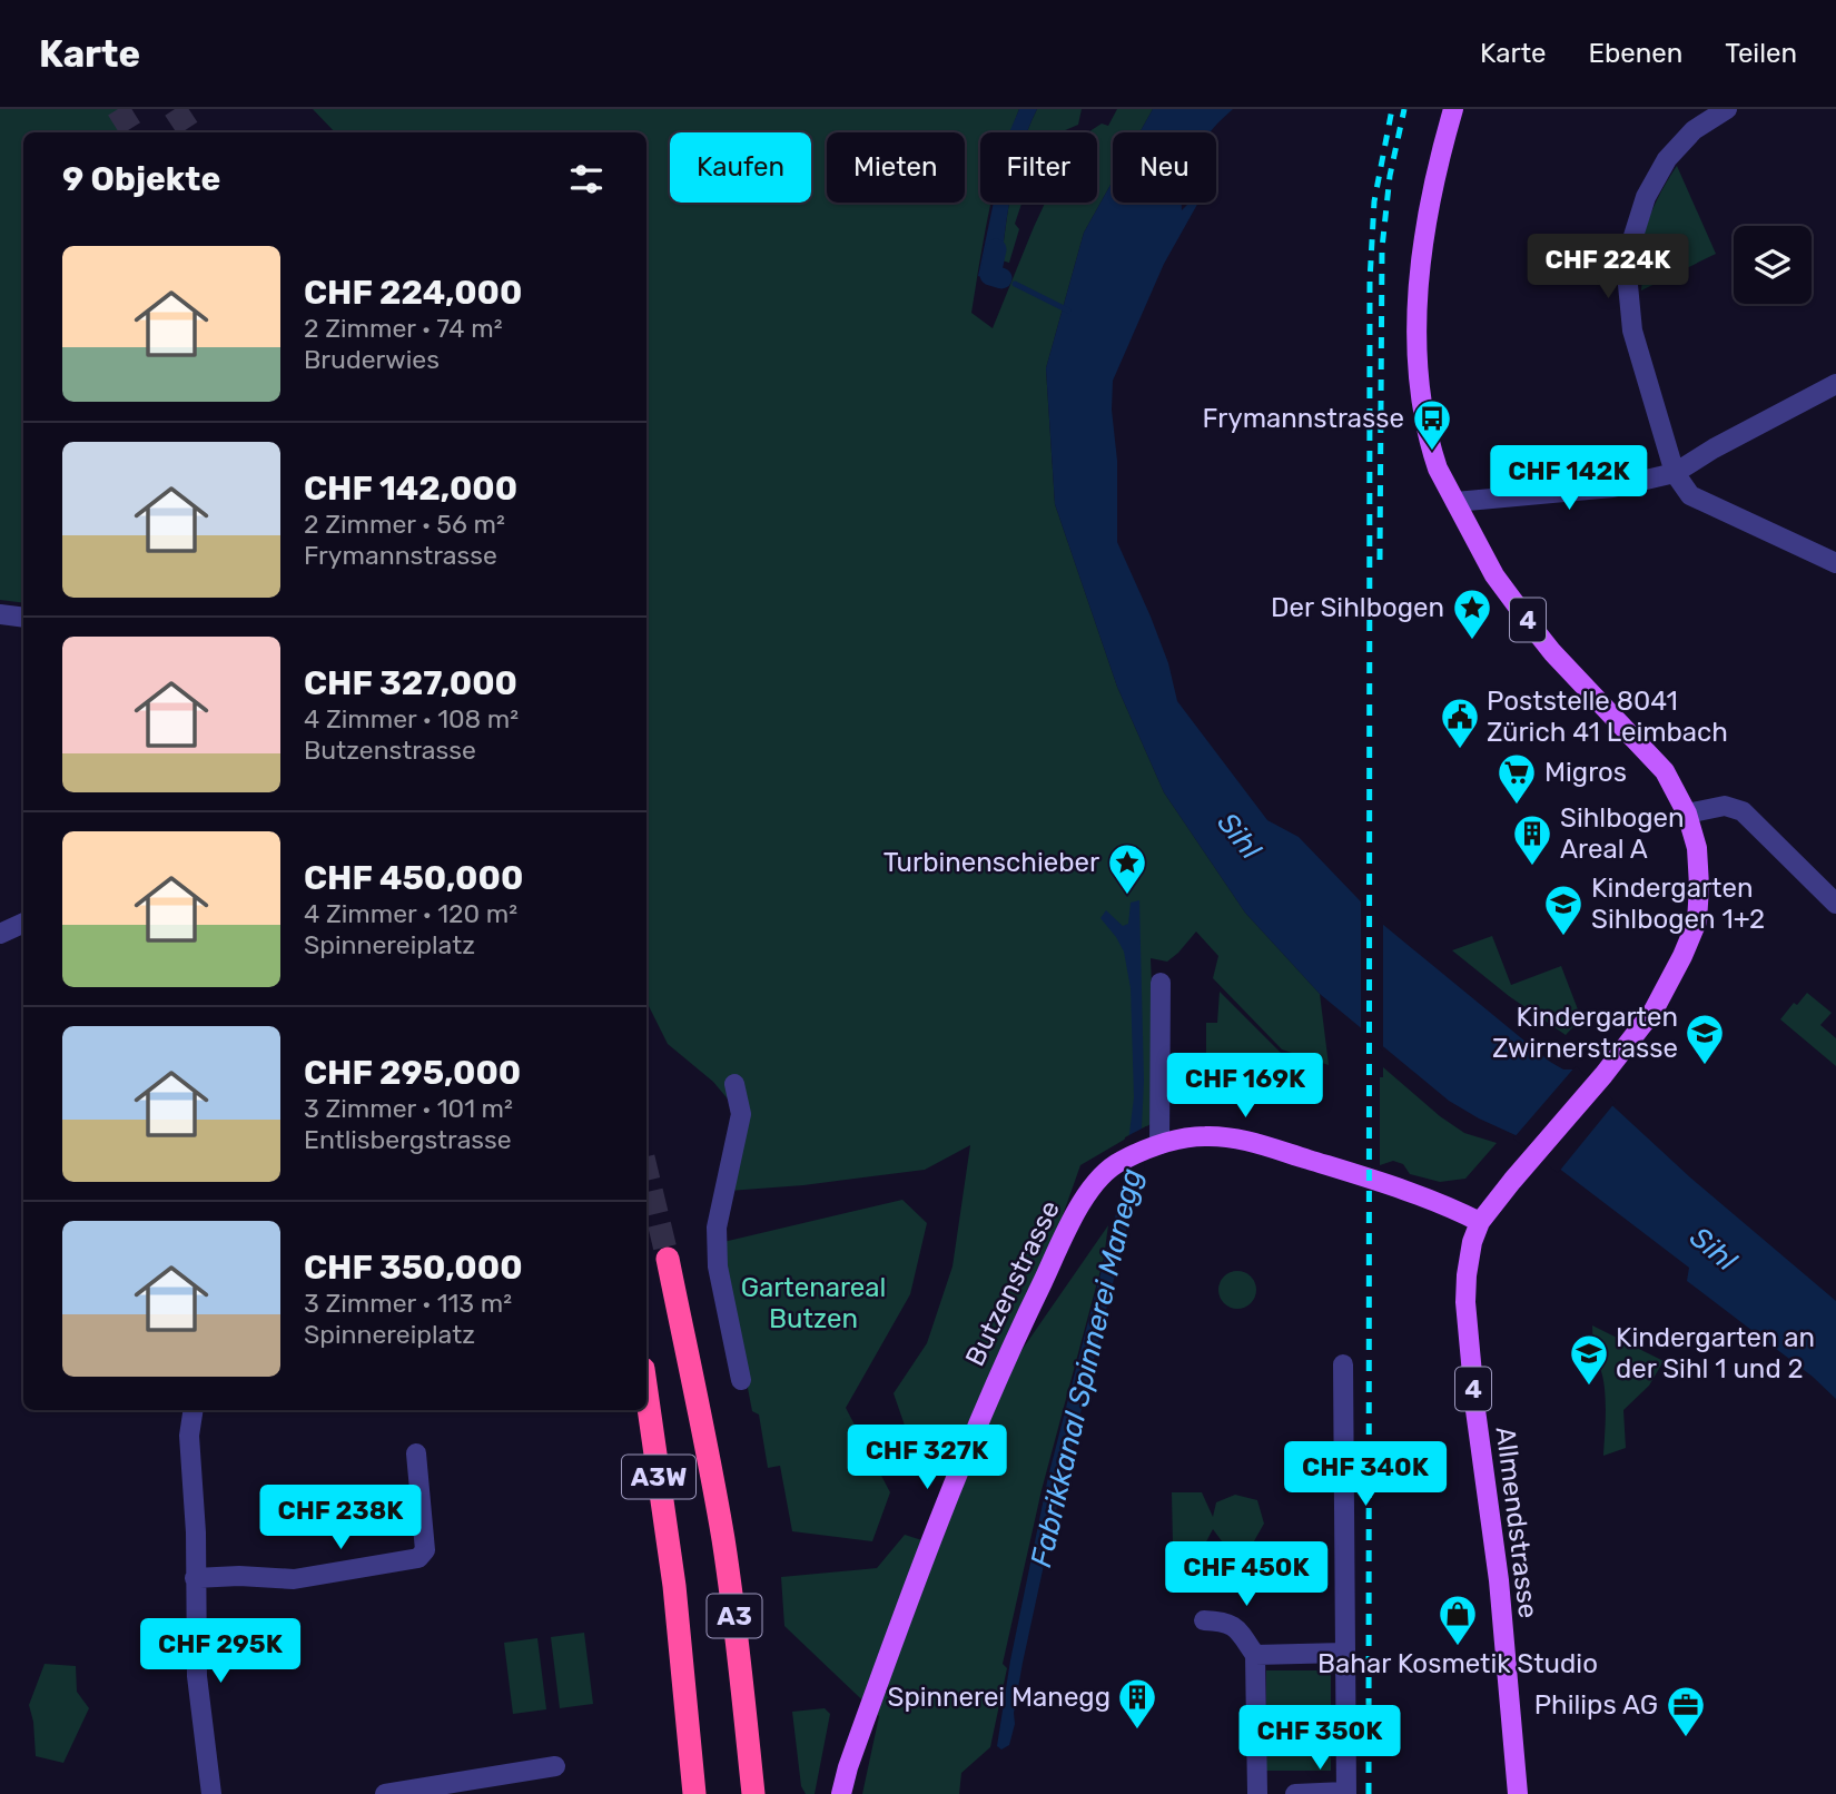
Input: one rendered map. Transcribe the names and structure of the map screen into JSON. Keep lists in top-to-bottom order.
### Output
{
  "streets": {
    "highway": ["A3W", "A3"],
    "main road": ["4", "Butzenstrasse", "Allmendstrasse"]
  },
  "crossings": [
    ["4", "Allmendstrasse"],
    ["Butzenstrasse", "Allmendstrasse"]
  ],
  "water": ["Sihl", "Fabrikkanal Spinnerei Manegg"],
  "parks": ["Gartenareal Butzen"],
  "places": {
    "bus stop": ["Frymannstrasse"],
    "place": ["Der Sihlbogen", "Turbinenschieber"],
    "public building": ["Poststelle 8041 Zürich 41 Leimbach"],
    "supermarket": ["Migros"],
    "building": ["Sihlbogen Areal A", "Spinnerei Manegg"],
    "school or university": ["Kindergarten Sihlbogen 1+2", "Kindergarten Zwirnerstrasse", "Kindergarten an der Sihl 1 und 2"],
    "shop": ["Bahar Kosmetik Studio"],
    "office": ["Philips AG"]
  },
  "page": {
    "header": "Karte",
    "nav": ["Karte", "Ebenen", "Teilen"],
    "chip": [
      "Kaufen",
      "Mieten",
      "Filter",
      "Neu"
    ],
    "heading": "9 Objekte",
    "list": [
      {
        "name": "CHF 224,000",
        "note": "2 Zimmer · 74 m² · Bruderwies"
      },
      {
        "name": "CHF 142,000",
        "note": "2 Zimmer · 56 m² · Frymannstrasse"
      },
      {
        "name": "CHF 327,000",
        "note": "4 Zimmer · 108 m² · Butzenstrasse"
      },
      {
        "name": "CHF 450,000",
        "note": "4 Zimmer · 120 m² · Spinnereiplatz"
      },
      {
        "name": "CHF 295,000",
        "note": "3 Zimmer · 101 m² · Entlisbergstrasse"
      },
      {
        "name": "CHF 350,000",
        "note": "3 Zimmer · 113 m² · Spinnereiplatz"
      }
    ],
    "price": [
      "CHF 224K",
      "CHF 142K",
      "CHF 169K",
      "CHF 327K",
      "CHF 340K",
      "CHF 238K",
      "CHF 450K",
      "CHF 295K",
      "CHF 350K"
    ]
  }
}
